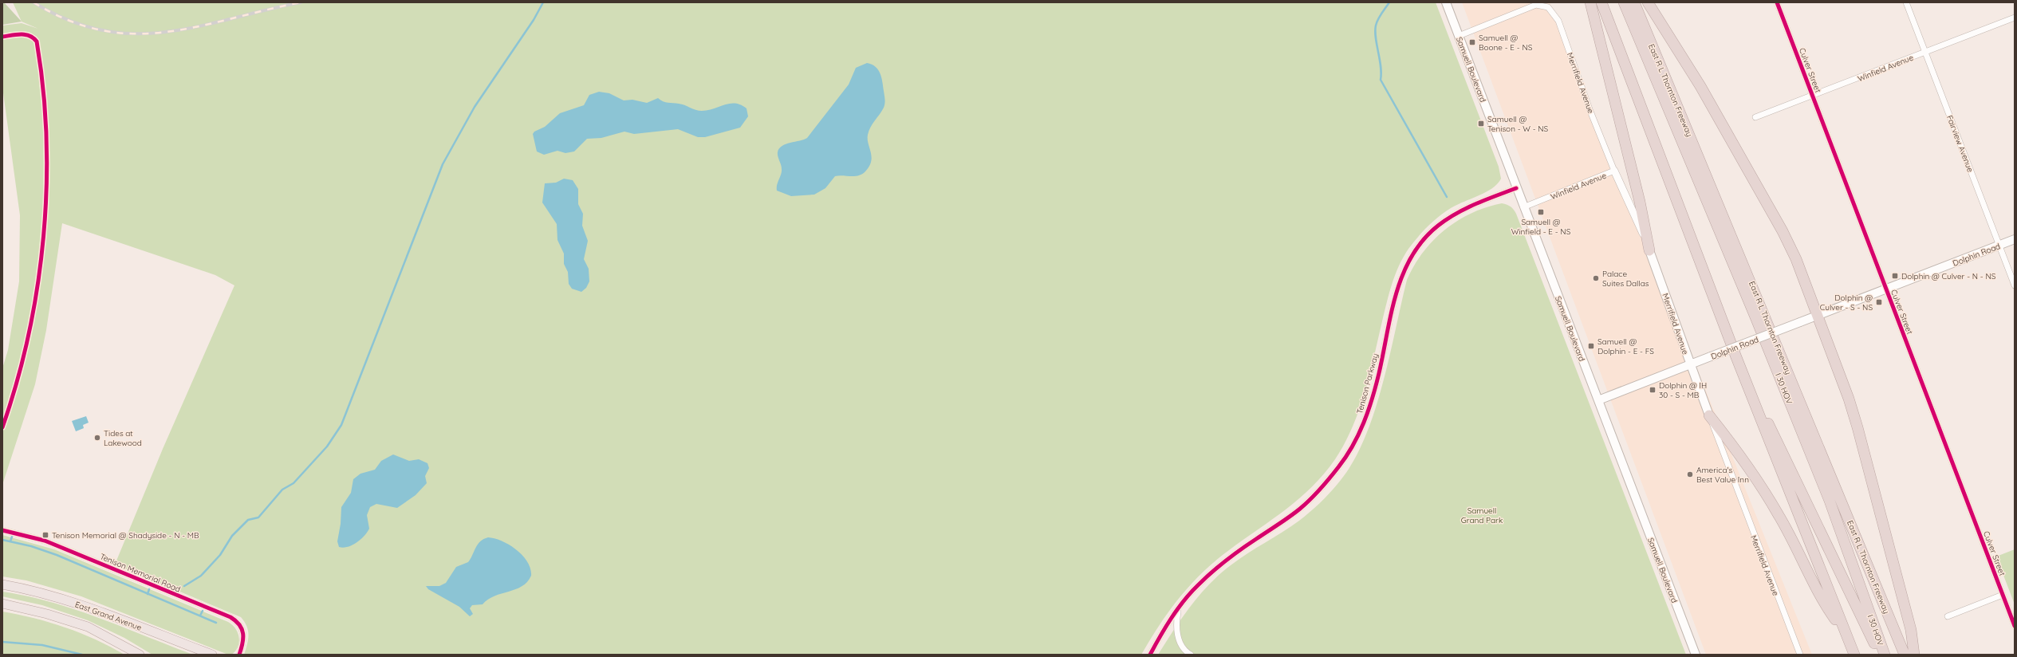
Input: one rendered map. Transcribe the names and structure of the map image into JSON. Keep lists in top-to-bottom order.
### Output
{
  "streets": {
    "highway": ["East R L Thornton Freeway", "I 30 HOV"],
    "main road": [
      "Samuell Boulevard",
      "Merrifield Avenue",
      "Dolphin Road",
      "East Grand Avenue"
    ],
    "street": [
      "Winfield Avenue",
      "Culver Street",
      "Fairview Avenue",
      "Tenison Parkway",
      "Tenison Memorial Road"
    ]
  },
  "crossings": [
    ["Winfield Avenue", "Samuell Boulevard"],
    ["Winfield Avenue", "Culver Street"],
    ["Winfield Avenue", "Merrifield Avenue"],
    ["Winfield Avenue", "Fairview Avenue"],
    ["Samuell Boulevard", "Merrifield Avenue"],
    ["Samuell Boulevard", "Dolphin Road"],
    ["Samuell Boulevard", "Tenison Parkway"],
    ["Culver Street", "Dolphin Road"],
    ["Merrifield Avenue", "Dolphin Road"],
    ["Fairview Avenue", "Dolphin Road"]
  ],
  "parks": ["Samuell Grand Park"],
  "places": {
    "transit": [
      "Samuell @ Boone - E - NS",
      "Samuell @ Tenison - W - NS",
      "Samuell @ Winfield - E - NS",
      "Dolphin @ Culver - N - NS",
      "Dolphin @ Culver - S - NS",
      "Samuell @ Dolphin - E - FS",
      "Dolphin @ IH 30 - S - MB",
      "Tenison Memorial @ Shadyside - N - MB"
    ],
    "other": ["Palace Suites Dallas", "Tides at Lakewood", "America's Best Value Inn"]
  }
}
